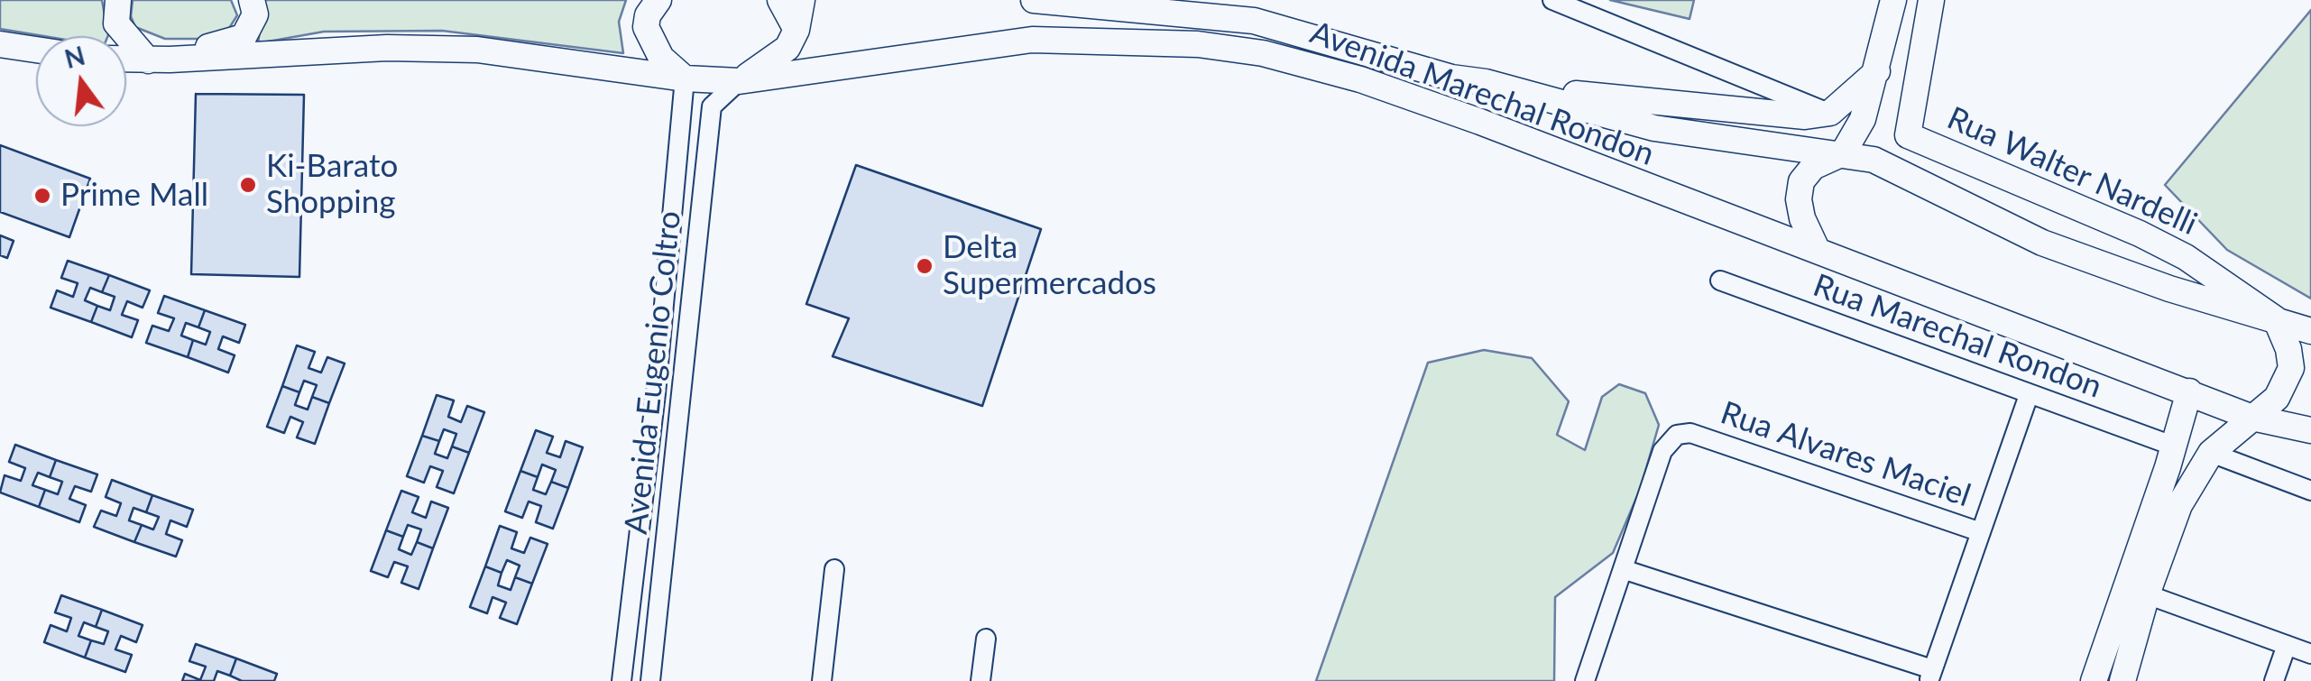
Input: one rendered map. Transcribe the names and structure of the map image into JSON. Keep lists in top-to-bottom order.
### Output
{
  "streets": {
    "main road": ["Avenida Marechal Rondon", "Rua Walter Nardelli"],
    "street": ["Rua Marechal Rondon", "Avenida Eugenio Coltro", "Rua Alvares Maciel"]
  },
  "crossings": [
    ["Avenida Marechal Rondon", "Rua Walter Nardelli"],
    ["Avenida Marechal Rondon", "Avenida Eugenio Coltro"]
  ],
  "places": ["Ki-Barato Shopping", "Prime Mall", "Delta Supermercados"],
  "north": "top"
}
